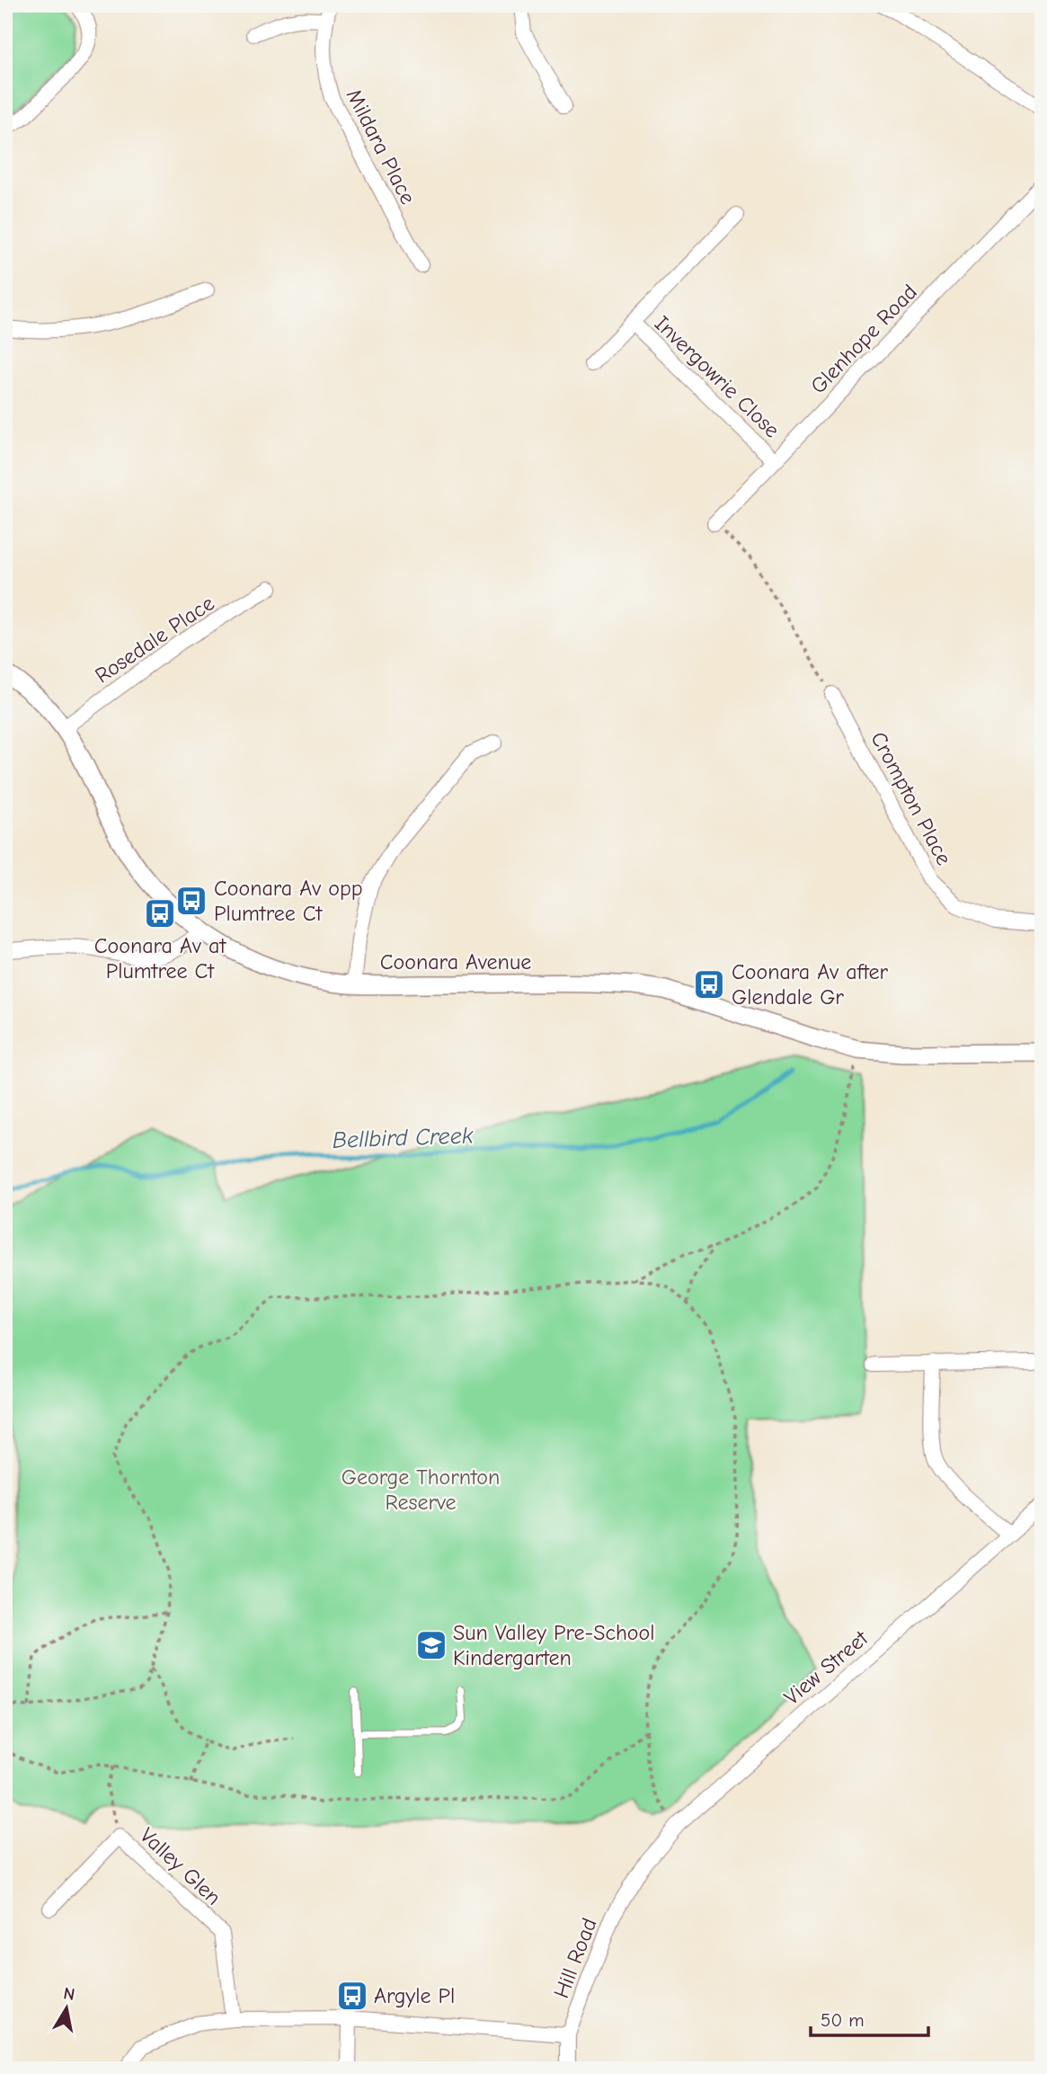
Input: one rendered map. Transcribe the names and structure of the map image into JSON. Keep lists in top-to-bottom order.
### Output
{
  "streets": {
    "street": [
      "Mildara Place",
      "Glenhope Road",
      "Invergowrie Close",
      "Rosedale Place",
      "Crompton Place",
      "Coonara Avenue",
      "View Street",
      "Valley Glen",
      "Hill Road"
    ]
  },
  "crossings": [
    ["Glenhope Road", "Invergowrie Close"],
    ["Rosedale Place", "Coonara Avenue"],
    ["View Street", "Hill Road"]
  ],
  "water": ["Bellbird Creek"],
  "parks": ["George Thornton Reserve"],
  "places": {
    "bus stop": [
      "Coonara Av opp Plumtree Ct",
      "Coonara Av at Plumtree Ct",
      "Coonara Av after Glendale Gr",
      "Argyle Pl"
    ],
    "school or university": ["Sun Valley Pre-School Kindergarten"]
  },
  "scale_bar": "50 m",
  "north": "top"
}
